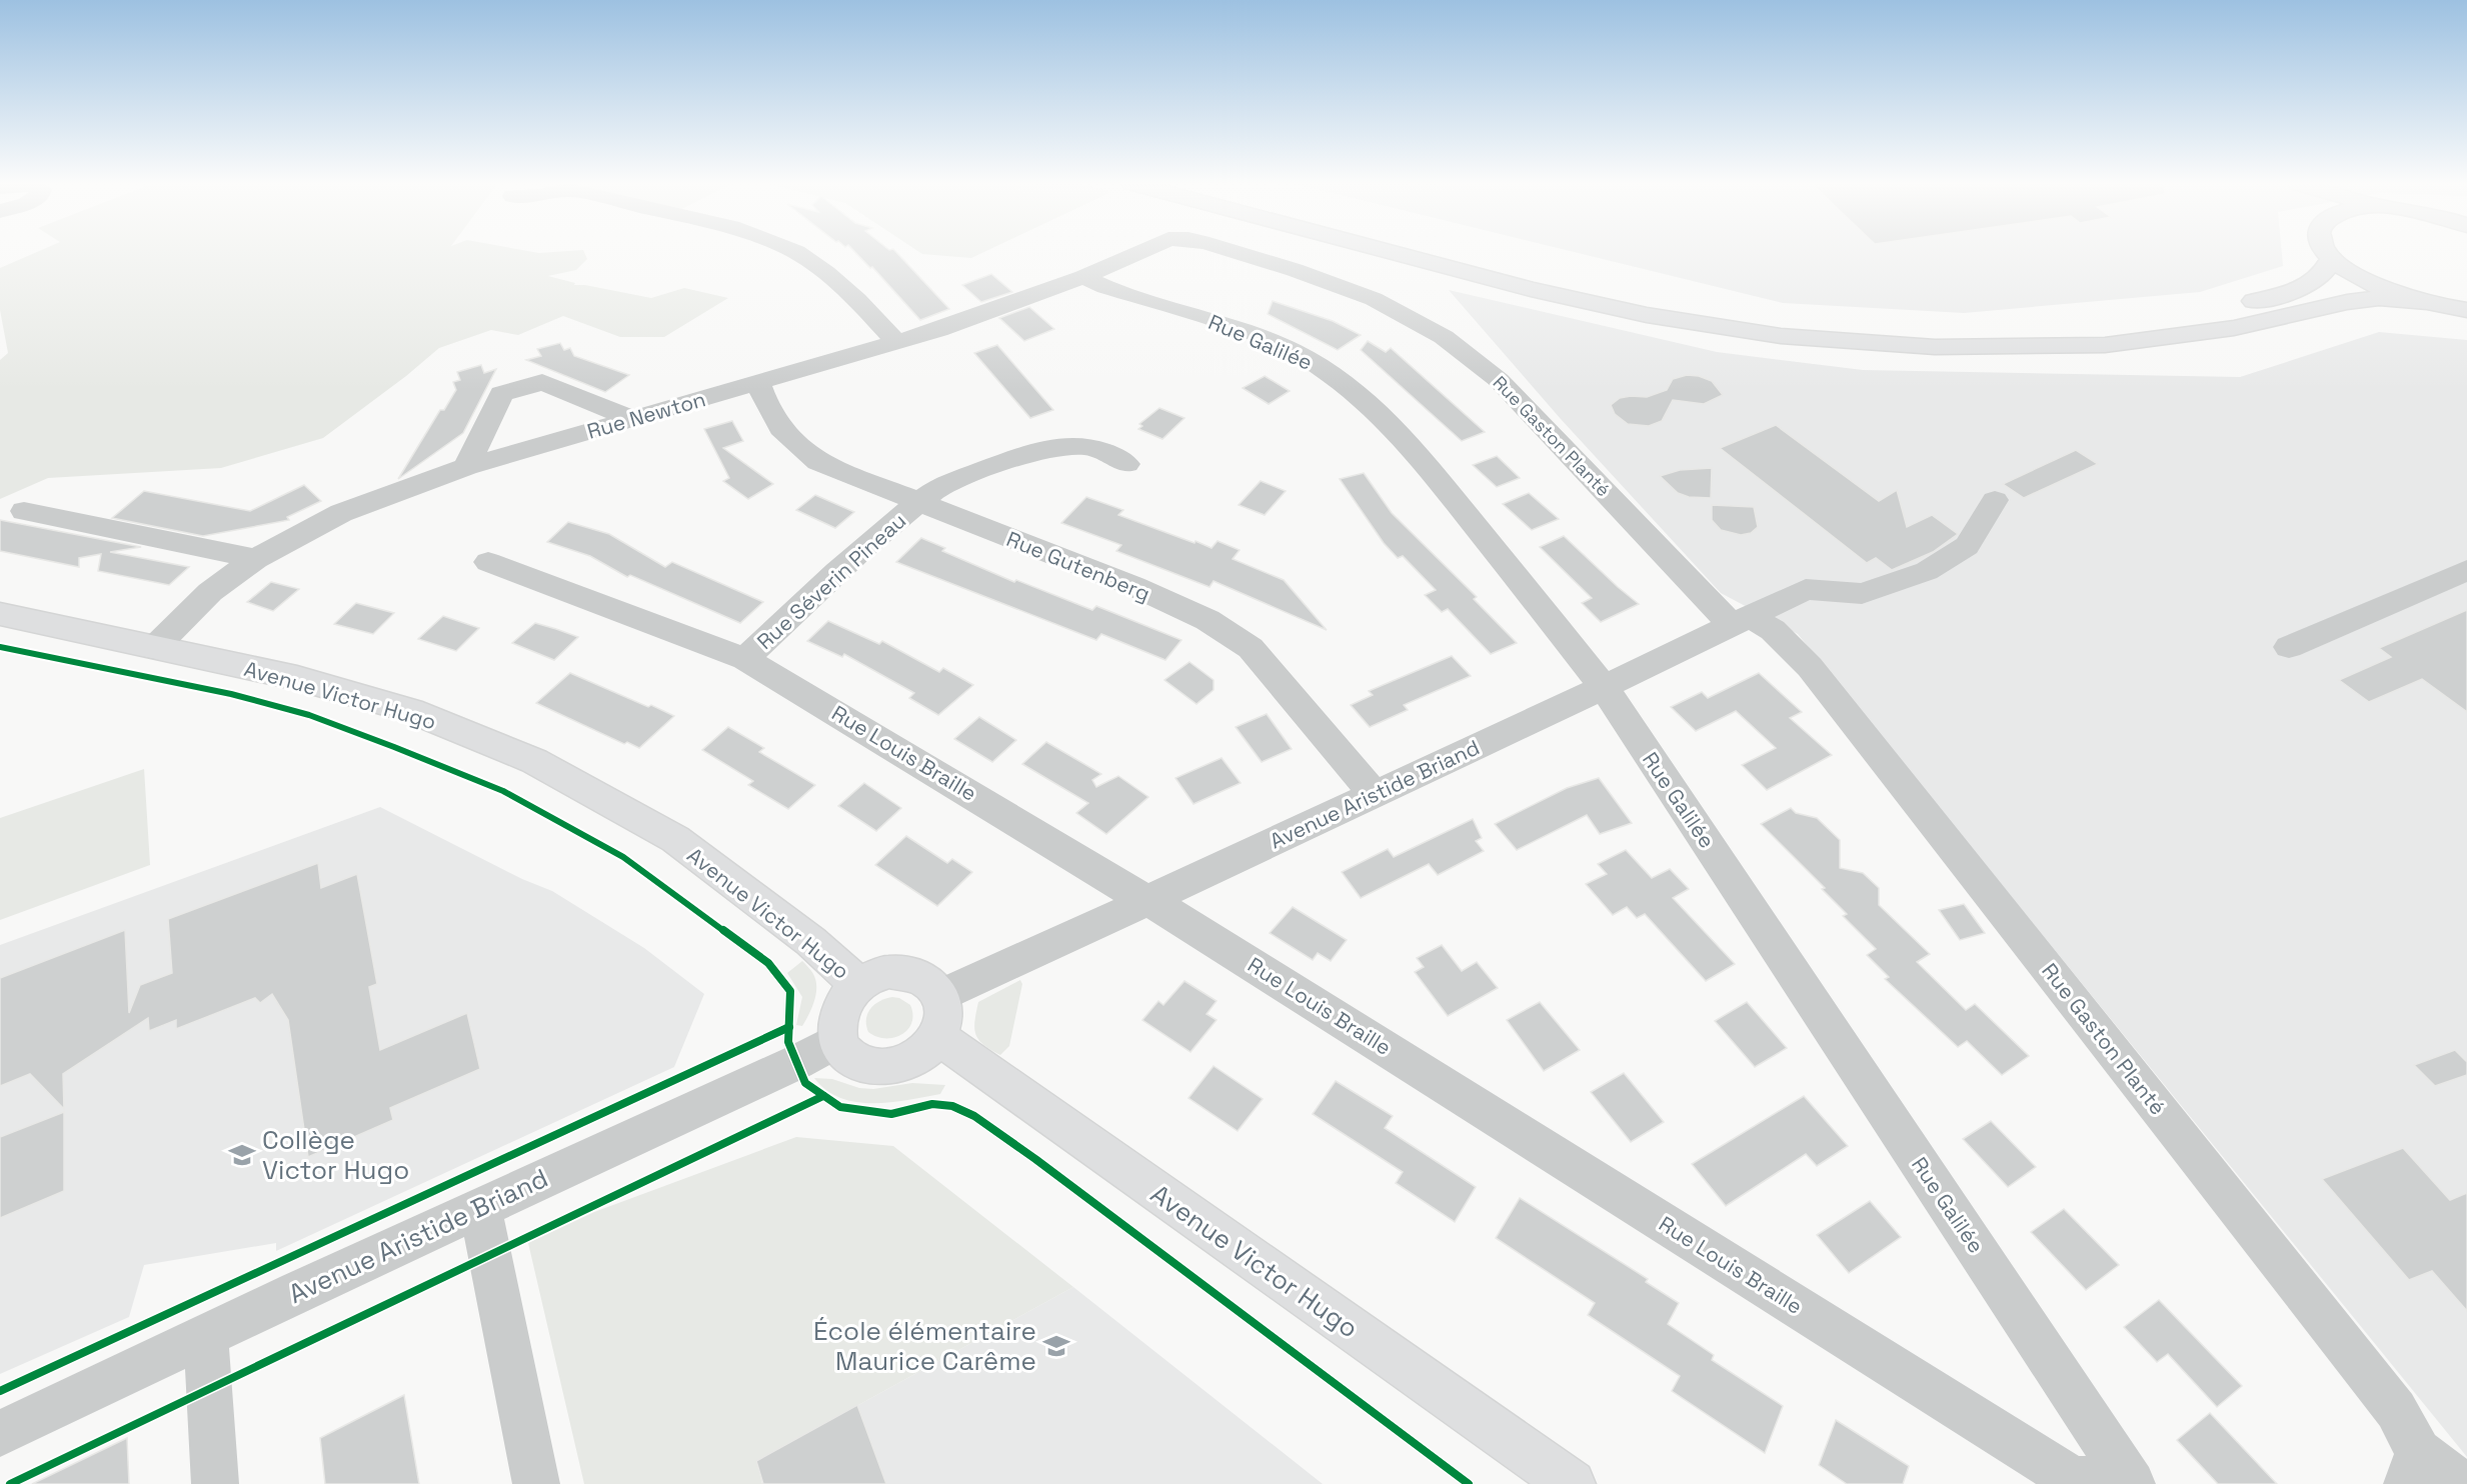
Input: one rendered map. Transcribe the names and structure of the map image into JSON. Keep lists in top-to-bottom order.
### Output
{
  "streets": {
    "main road": ["Avenue Victor Hugo"],
    "street": [
      "Rue Galilée",
      "Rue Newton",
      "Rue Gaston Planté",
      "Rue Gutenberg",
      "Rue Séverin Pineau",
      "Rue Louis Braille",
      "Avenue Aristide Briand"
    ]
  },
  "crossings": [
    ["Rue Galilée", "Rue Newton"],
    ["Rue Galilée", "Rue Louis Braille"],
    ["Rue Galilée", "Avenue Aristide Briand"],
    ["Rue Newton", "Rue Gutenberg"],
    ["Rue Newton", "Avenue Victor Hugo"],
    ["Rue Gaston Planté", "Avenue Aristide Briand"],
    ["Rue Gutenberg", "Rue Séverin Pineau"],
    ["Rue Gutenberg", "Avenue Aristide Briand"],
    ["Rue Séverin Pineau", "Rue Louis Braille"],
    ["Avenue Victor Hugo", "Avenue Aristide Briand"],
    ["Rue Louis Braille", "Avenue Aristide Briand"]
  ],
  "places": {
    "school or university": ["Collège Victor Hugo", "École élémentaire Maurice Carême"]
  }
}
